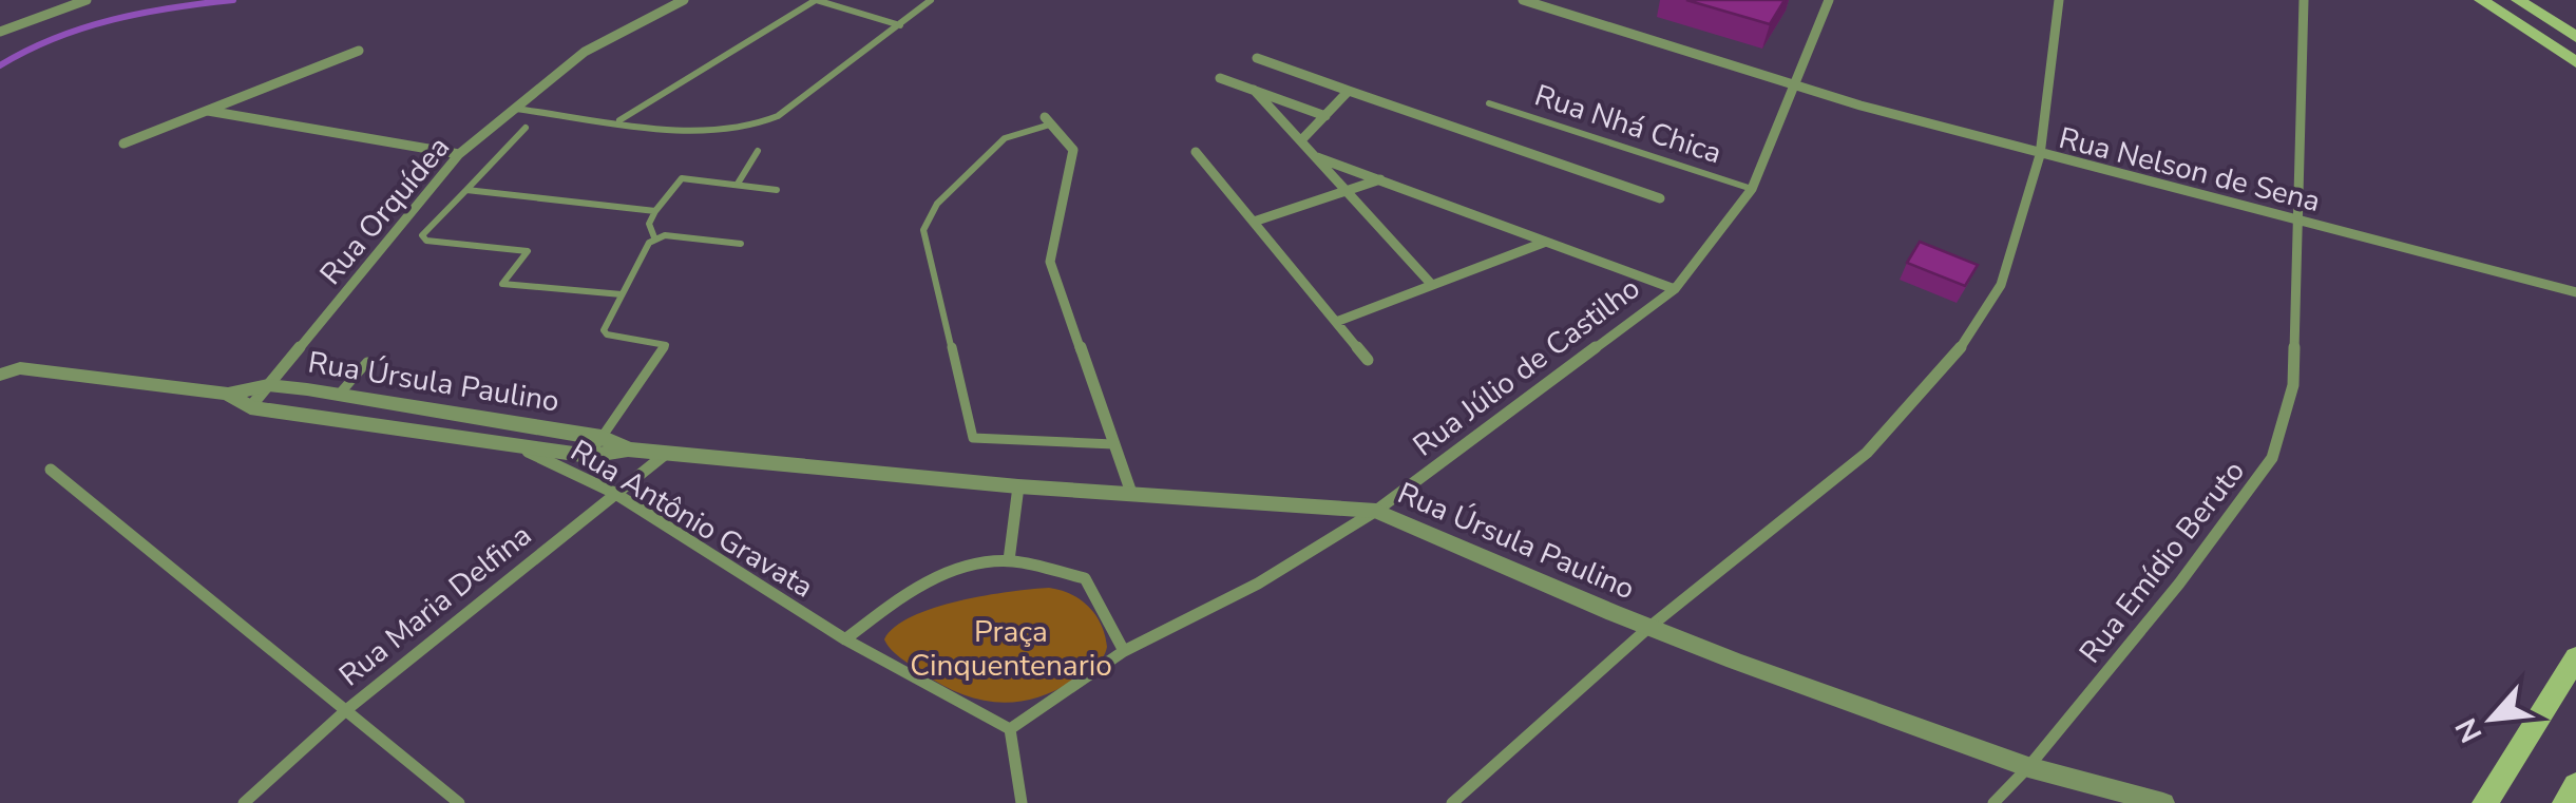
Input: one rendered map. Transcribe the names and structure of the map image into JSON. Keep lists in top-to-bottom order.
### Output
{
  "streets": {
    "street": [
      "Rua Nelson de Sena",
      "Rua Orquídea",
      "Rua Júlio de Castilho",
      "Rua Úrsula Paulino",
      "Rua Antônio Gravata",
      "Rua Emídio Beruto",
      "Rua Maria Delfina"
    ],
    "lane": ["Rua Nhá Chica"]
  },
  "crossings": [
    ["Rua Nhá Chica", "Rua Júlio de Castilho"],
    ["Rua Nelson de Sena", "Rua Júlio de Castilho"],
    ["Rua Nelson de Sena", "Rua Emídio Beruto"],
    ["Rua Orquídea", "Rua Úrsula Paulino"],
    ["Rua Júlio de Castilho", "Rua Úrsula Paulino"],
    ["Rua Júlio de Castilho", "Rua Antônio Gravata"],
    ["Rua Úrsula Paulino", "Rua Antônio Gravata"],
    ["Rua Úrsula Paulino", "Rua Emídio Beruto"],
    ["Rua Úrsula Paulino", "Rua Maria Delfina"],
    ["Rua Antônio Gravata", "Rua Maria Delfina"]
  ],
  "parks": ["Praça Cinquentenario"],
  "north": "bottom left"
}
